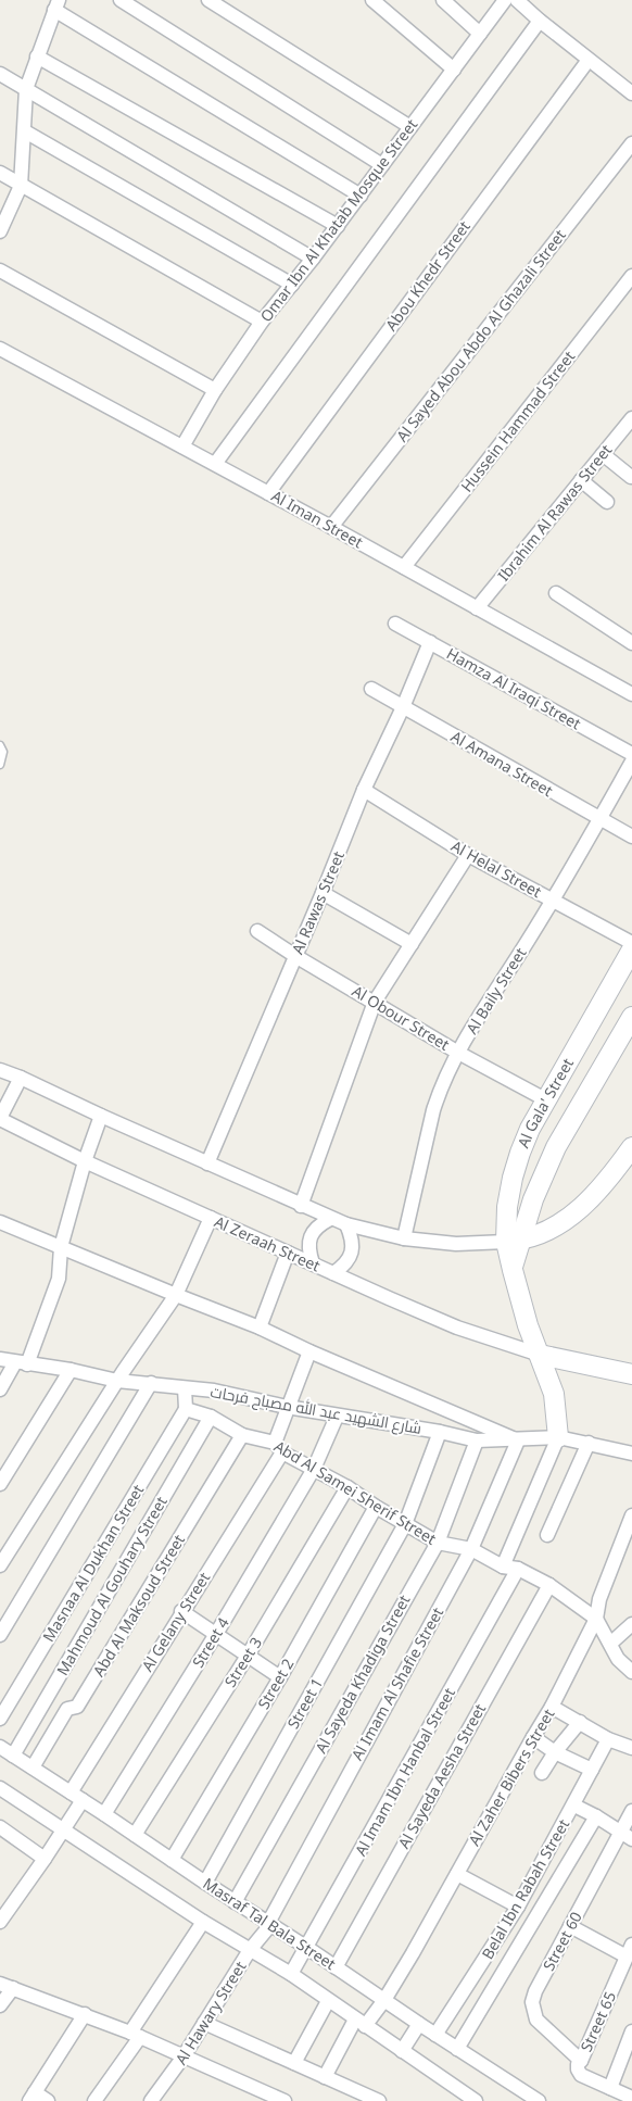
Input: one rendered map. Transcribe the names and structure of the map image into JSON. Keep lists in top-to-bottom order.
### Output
{
  "streets": {
    "street": [
      "Omar Ibn Al Khatab Mosque Street",
      "Abou Khedr Street",
      "Al Sayed Abou Abdo Al Ghazali Street",
      "Hussein Hammad Street",
      "Ibrahim Al Rawas Street",
      "Al Iman Street",
      "Hamza Al Iraqi Street",
      "Al Amana Street",
      "Al Helal Street",
      "Al Rawas Street",
      "Al Baily Street",
      "Al Obour Street",
      "Al Gala' Street",
      "Al Zeraah Street",
      "شارع الشهيد عبد الله مصباح فرحات",
      "Abd Al Samei Sherif Street",
      "Masnaa Al Dukhan Street",
      "Mahmoud Al Gouhary Street",
      "Abd Al Maksoud Street",
      "Al Gelany Street",
      "Street 4",
      "Street 3",
      "Al Sayeda Khadiga Street",
      "Street 2",
      "Al Imam Al Shafie Street",
      "Street 1",
      "Al Imam Ibn Hanbal Street",
      "Al Sayeda Aesha Street",
      "Al Zaher Bibers Street",
      "Belal Ibn Rabah Street",
      "Masraf Tal Bala Street",
      "Street 60",
      "Al Hawary Street",
      "Street 65"
    ]
  },
  "crossings": [
    ["Omar Ibn Al Khatab Mosque Street", "Al Iman Street"],
    ["Abou Khedr Street", "Al Iman Street"],
    ["Al Sayed Abou Abdo Al Ghazali Street", "Al Iman Street"],
    ["Hussein Hammad Street", "Al Iman Street"],
    ["Ibrahim Al Rawas Street", "Al Iman Street"],
    ["Hamza Al Iraqi Street", "Al Rawas Street"],
    ["Al Amana Street", "Al Rawas Street"],
    ["Al Amana Street", "Al Baily Street"],
    ["Al Helal Street", "Al Rawas Street"],
    ["Al Helal Street", "Al Baily Street"],
    ["Al Rawas Street", "Al Obour Street"],
    ["Al Baily Street", "Al Obour Street"],
    ["Al Obour Street", "Al Gala' Street"],
    ["Al Gala' Street", "Al Zeraah Street"],
    ["Al Gala' Street", "شارع الشهيد عبد الله مصباح فرحات"],
    ["شارع الشهيد عبد الله مصباح فرحات", "Al Gelany Street"],
    ["شارع الشهيد عبد الله مصباح فرحات", "Street 4"],
    ["شارع الشهيد عبد الله مصباح فرحات", "Al Sayeda Khadiga Street"],
    ["شارع الشهيد عبد الله مصباح فرحات", "Al Imam Al Shafie Street"],
    ["شارع الشهيد عبد الله مصباح فرحات", "Street 1"],
    ["Abd Al Samei Sherif Street", "Masnaa Al Dukhan Street"],
    ["Abd Al Samei Sherif Street", "Mahmoud Al Gouhary Street"],
    ["Abd Al Samei Sherif Street", "Abd Al Maksoud Street"],
    ["Abd Al Samei Sherif Street", "Al Gelany Street"],
    ["Abd Al Samei Sherif Street", "Street 4"],
    ["Abd Al Samei Sherif Street", "Street 3"],
    ["Abd Al Samei Sherif Street", "Al Sayeda Khadiga Street"],
    ["Abd Al Samei Sherif Street", "Street 2"],
    ["Abd Al Samei Sherif Street", "Al Imam Al Shafie Street"],
    ["Abd Al Samei Sherif Street", "Street 1"],
    ["Abd Al Samei Sherif Street", "Al Imam Ibn Hanbal Street"],
    ["Abd Al Samei Sherif Street", "Al Sayeda Aesha Street"],
    ["Abd Al Samei Sherif Street", "Al Zaher Bibers Street"],
    ["Mahmoud Al Gouhary Street", "Masraf Tal Bala Street"],
    ["Abd Al Maksoud Street", "Masraf Tal Bala Street"],
    ["Al Gelany Street", "Masraf Tal Bala Street"],
    ["Street 4", "Masraf Tal Bala Street"],
    ["Street 3", "Masraf Tal Bala Street"],
    ["Al Sayeda Khadiga Street", "Masraf Tal Bala Street"],
    ["Street 2", "Masraf Tal Bala Street"],
    ["Al Imam Al Shafie Street", "Masraf Tal Bala Street"],
    ["Al Imam Al Shafie Street", "Al Hawary Street"],
    ["Street 1", "Masraf Tal Bala Street"],
    ["Al Imam Ibn Hanbal Street", "Masraf Tal Bala Street"],
    ["Al Sayeda Aesha Street", "Masraf Tal Bala Street"],
    ["Al Zaher Bibers Street", "Masraf Tal Bala Street"],
    ["Belal Ibn Rabah Street", "Masraf Tal Bala Street"],
    ["Masraf Tal Bala Street", "Al Hawary Street"],
    ["Street 60", "Street 65"]
  ]
}
